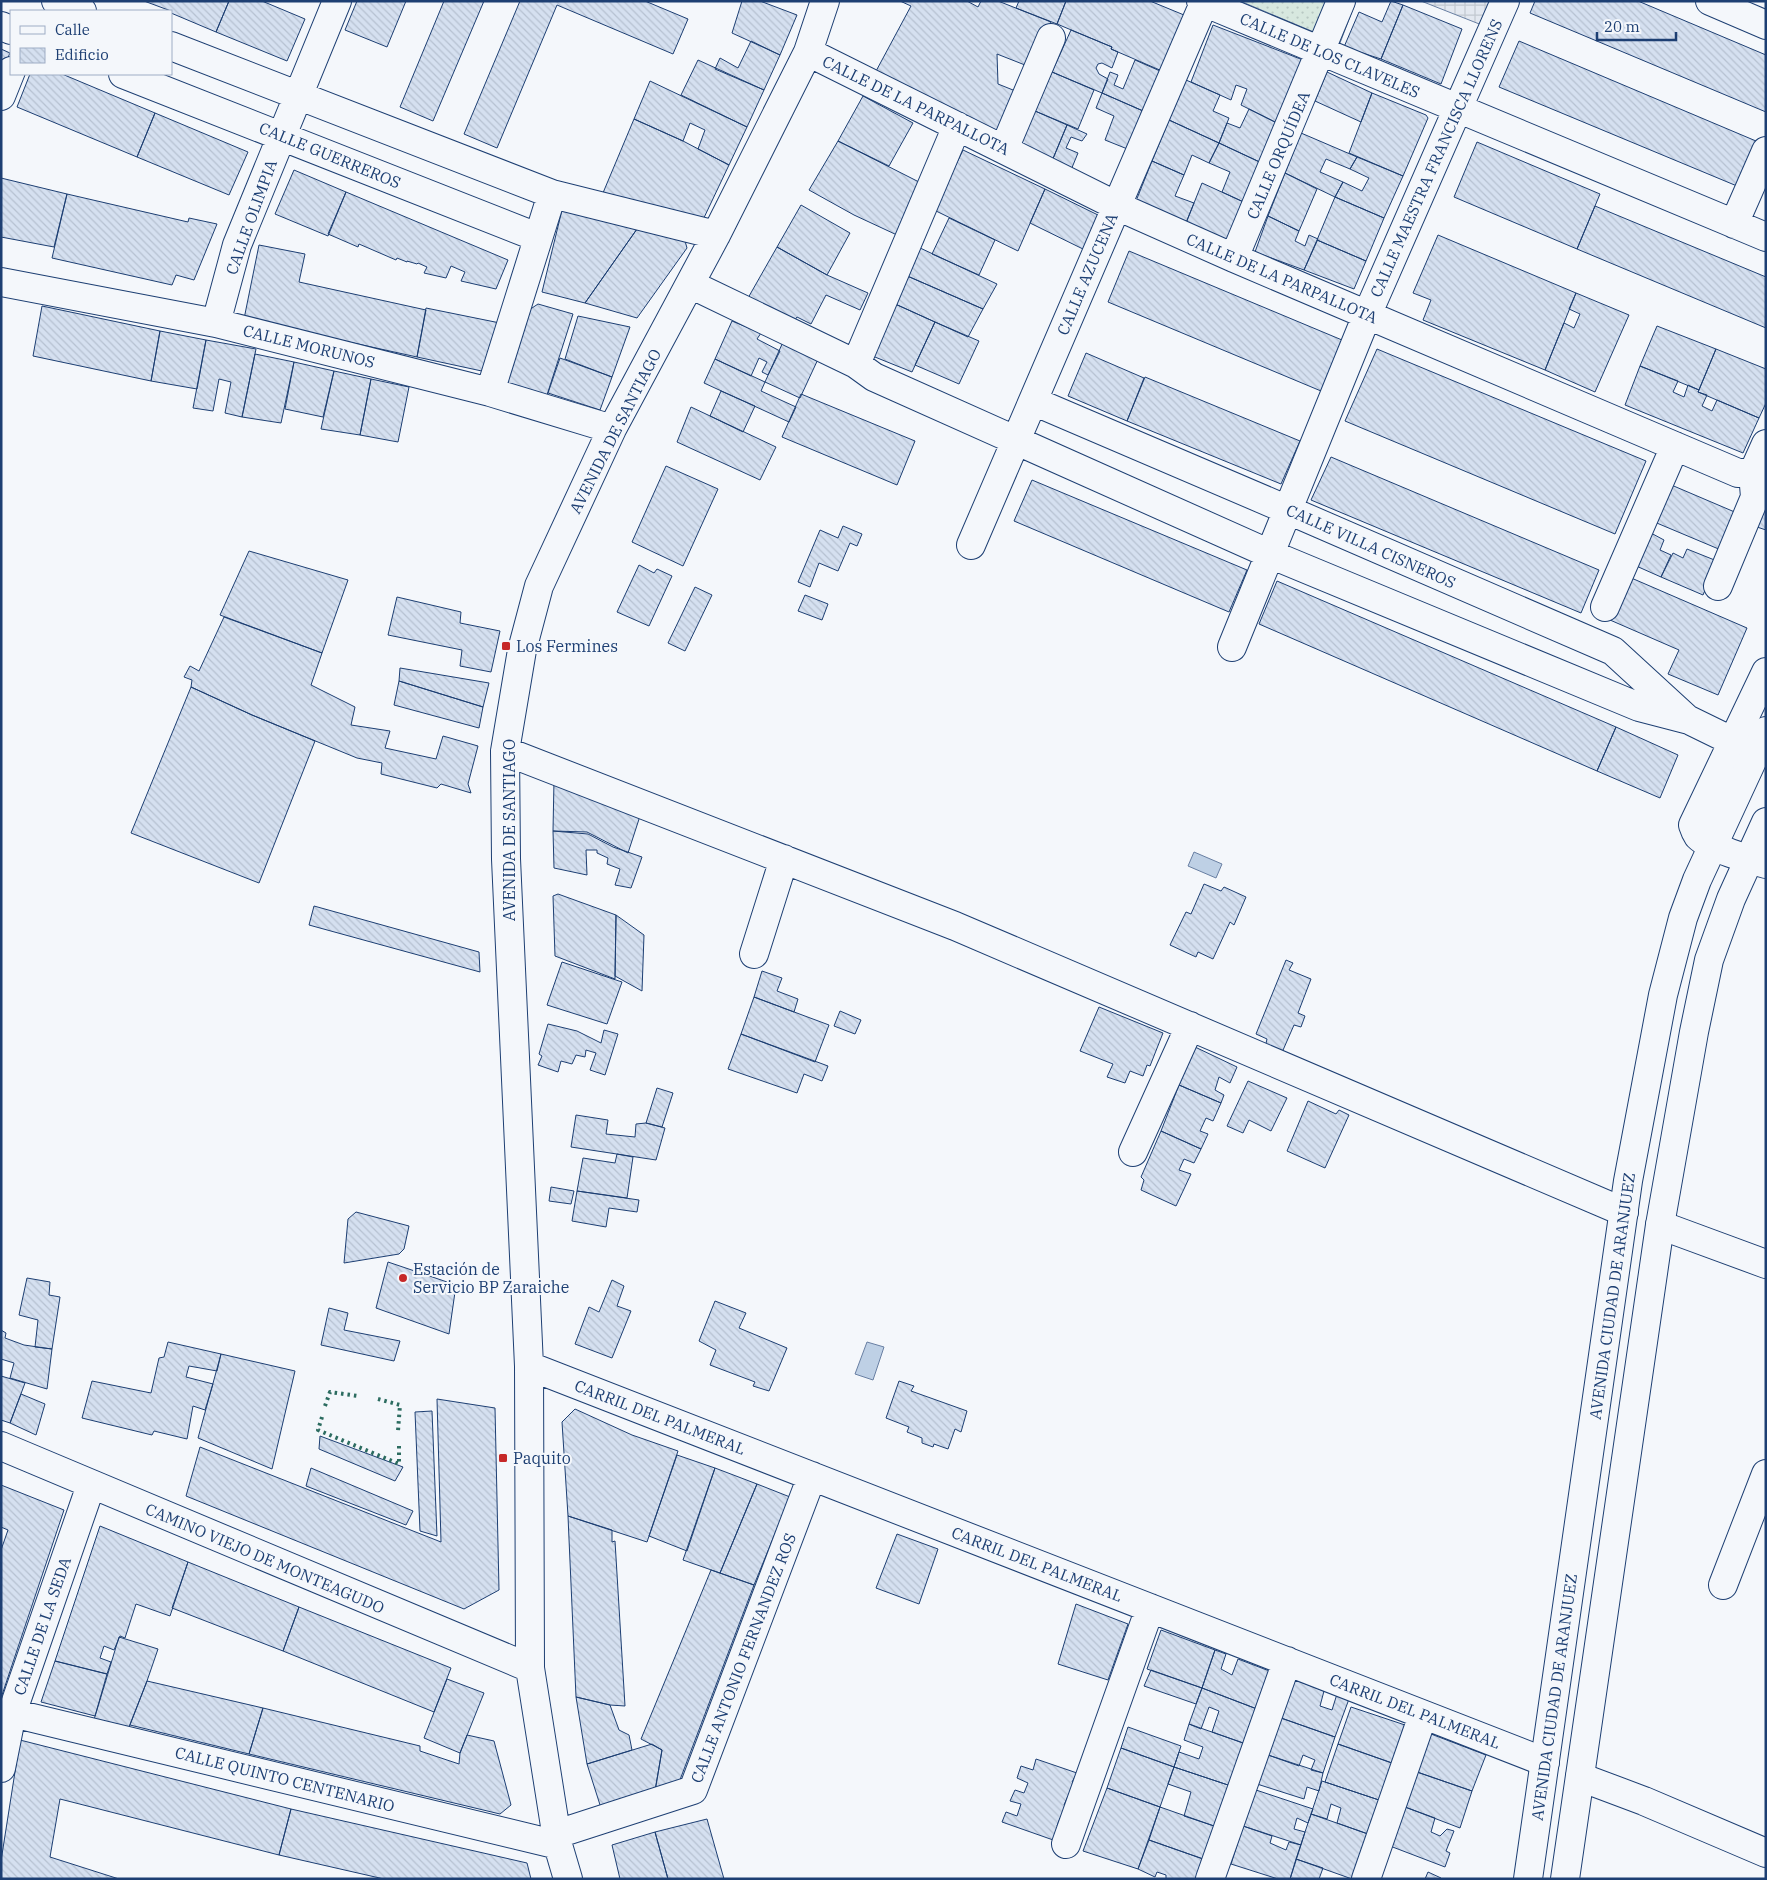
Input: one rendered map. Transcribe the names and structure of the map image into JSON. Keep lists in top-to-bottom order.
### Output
{
  "streets": {
    "street": [
      "CALLE DE LOS CLAVELES",
      "CALLE DE LA PARPALLOTA",
      "CALLE GUERREROS",
      "CALLE ORQUÍDEA",
      "CALLE MAESTRA FRANCISCA LLORENS",
      "CALLE OLIMPIA",
      "CALLE AZUCENA",
      "CALLE MORUNOS",
      "AVENIDA DE SANTIAGO",
      "CALLE VILLA CISNEROS",
      "AVENIDA CIUDAD DE ARANJUEZ",
      "CARRIL DEL PALMERAL",
      "CAMINO VIEJO DE MONTEAGUDO",
      "CALLE DE LA SEDA",
      "CALLE ANTONIO FERNANDEZ ROS",
      "CALLE QUINTO CENTENARIO"
    ]
  },
  "crossings": [
    ["CALLE DE LOS CLAVELES", "CALLE ORQUÍDEA"],
    ["CALLE DE LOS CLAVELES", "CALLE MAESTRA FRANCISCA LLORENS"],
    ["CALLE DE LOS CLAVELES", "CALLE AZUCENA"],
    ["CALLE DE LA PARPALLOTA", "CALLE ORQUÍDEA"],
    ["CALLE DE LA PARPALLOTA", "CALLE MAESTRA FRANCISCA LLORENS"],
    ["CALLE DE LA PARPALLOTA", "CALLE AZUCENA"],
    ["CALLE DE LA PARPALLOTA", "AVENIDA DE SANTIAGO"],
    ["CALLE GUERREROS", "CALLE OLIMPIA"],
    ["CALLE MAESTRA FRANCISCA LLORENS", "CALLE VILLA CISNEROS"],
    ["CALLE OLIMPIA", "CALLE MORUNOS"],
    ["CALLE AZUCENA", "CALLE VILLA CISNEROS"],
    ["CALLE MORUNOS", "AVENIDA DE SANTIAGO"],
    ["AVENIDA DE SANTIAGO", "CALLE VILLA CISNEROS"],
    ["AVENIDA DE SANTIAGO", "CARRIL DEL PALMERAL"],
    ["AVENIDA DE SANTIAGO", "CAMINO VIEJO DE MONTEAGUDO"],
    ["AVENIDA DE SANTIAGO", "CALLE ANTONIO FERNANDEZ ROS"],
    ["AVENIDA DE SANTIAGO", "CALLE QUINTO CENTENARIO"],
    ["CALLE VILLA CISNEROS", "AVENIDA CIUDAD DE ARANJUEZ"],
    ["AVENIDA CIUDAD DE ARANJUEZ", "CARRIL DEL PALMERAL"],
    ["CARRIL DEL PALMERAL", "CALLE ANTONIO FERNANDEZ ROS"],
    ["CAMINO VIEJO DE MONTEAGUDO", "CALLE DE LA SEDA"],
    ["CALLE DE LA SEDA", "CALLE QUINTO CENTENARIO"],
    ["CALLE ANTONIO FERNANDEZ ROS", "CALLE QUINTO CENTENARIO"]
  ],
  "places": {
    "transit": ["Los Fermines", "Paquito"],
    "other": ["Estación de Servicio BP Zaraiche"]
  },
  "legend": ["Calle", "Edificio"],
  "scale_bar": "20 m"
}
